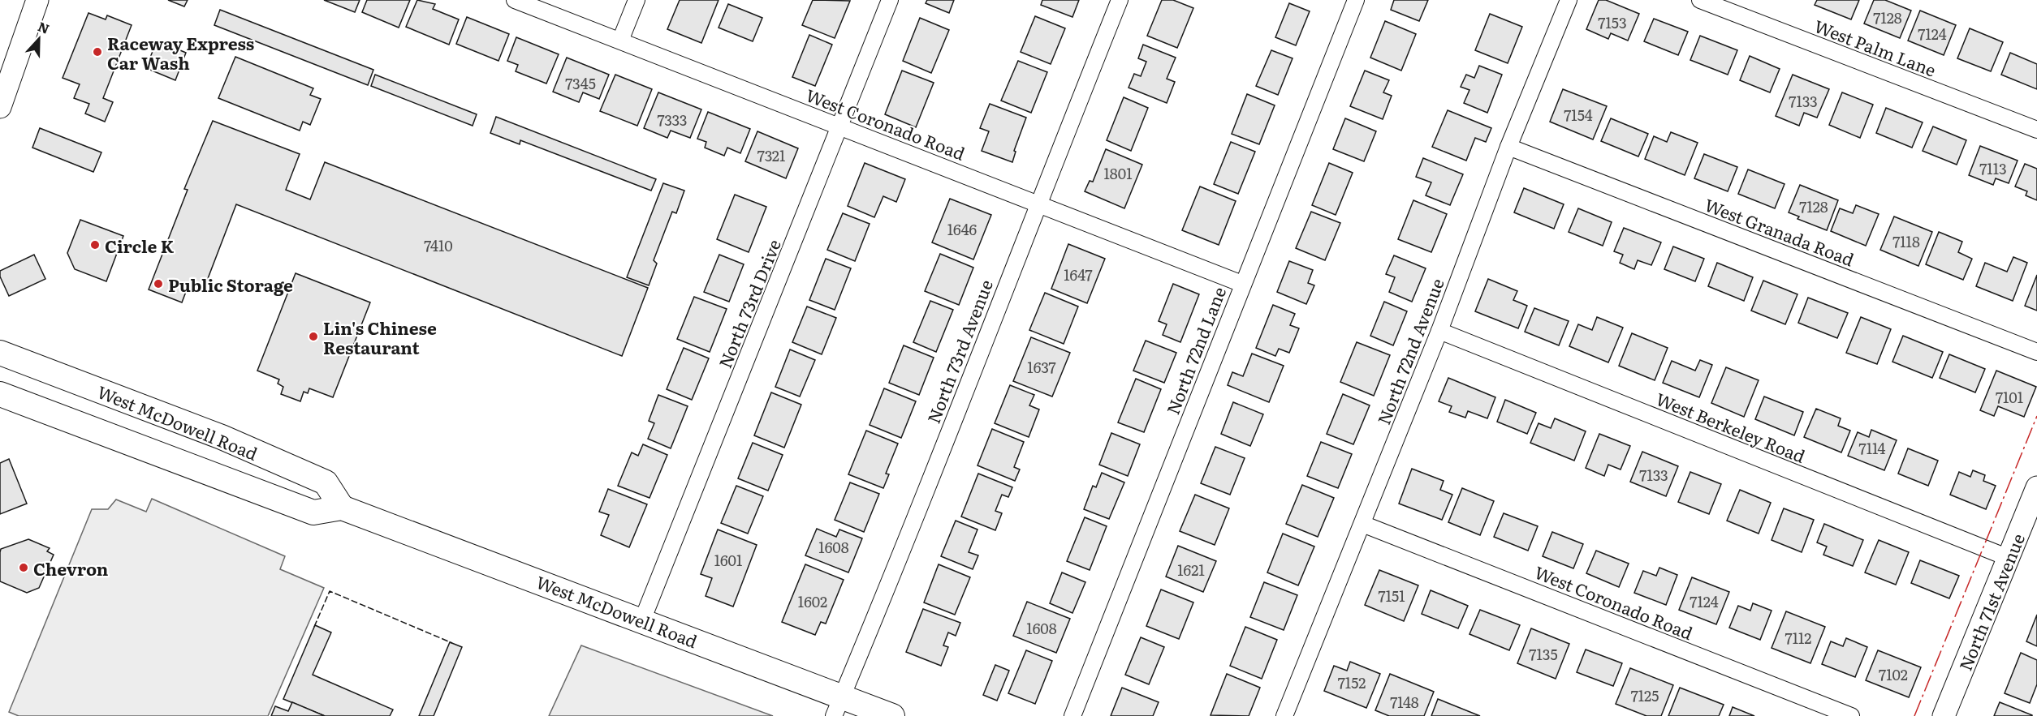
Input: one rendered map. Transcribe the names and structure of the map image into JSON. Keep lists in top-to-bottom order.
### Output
{
  "streets": {
    "main road": ["West McDowell Road"],
    "street": [
      "West Palm Lane",
      "West Coronado Road",
      "West Granada Road",
      "North 73rd Drive",
      "North 72nd Lane",
      "North 73rd Avenue",
      "North 72nd Avenue",
      "West Berkeley Road",
      "North 71st Avenue"
    ]
  },
  "crossings": [
    ["West Coronado Road", "North 73rd Drive"],
    ["West Coronado Road", "North 72nd Lane"],
    ["West Coronado Road", "North 73rd Avenue"],
    ["West Coronado Road", "North 72nd Avenue"],
    ["West Granada Road", "North 72nd Avenue"],
    ["North 73rd Drive", "West McDowell Road"],
    ["North 73rd Avenue", "West McDowell Road"],
    ["North 72nd Avenue", "West Berkeley Road"],
    ["West Berkeley Road", "North 71st Avenue"]
  ],
  "places": [
    "Raceway Express Car Wash",
    "Circle K",
    "Public Storage",
    "Lin's Chinese Restaurant",
    "Chevron"
  ],
  "house_numbers": [
    "7128",
    "7153",
    "7124",
    "7345",
    "7133",
    "7154",
    "7333",
    "7321",
    "7113",
    "1801",
    "7128",
    "1646",
    "7118",
    "7410",
    "1647",
    "1637",
    "7101",
    "7114",
    "7133",
    "1608",
    "1601",
    "1621",
    "7151",
    "1602",
    "7124",
    "1608",
    "7112",
    "7135",
    "7102",
    "7152",
    "7125",
    "7148"
  ],
  "north": "top"
}
